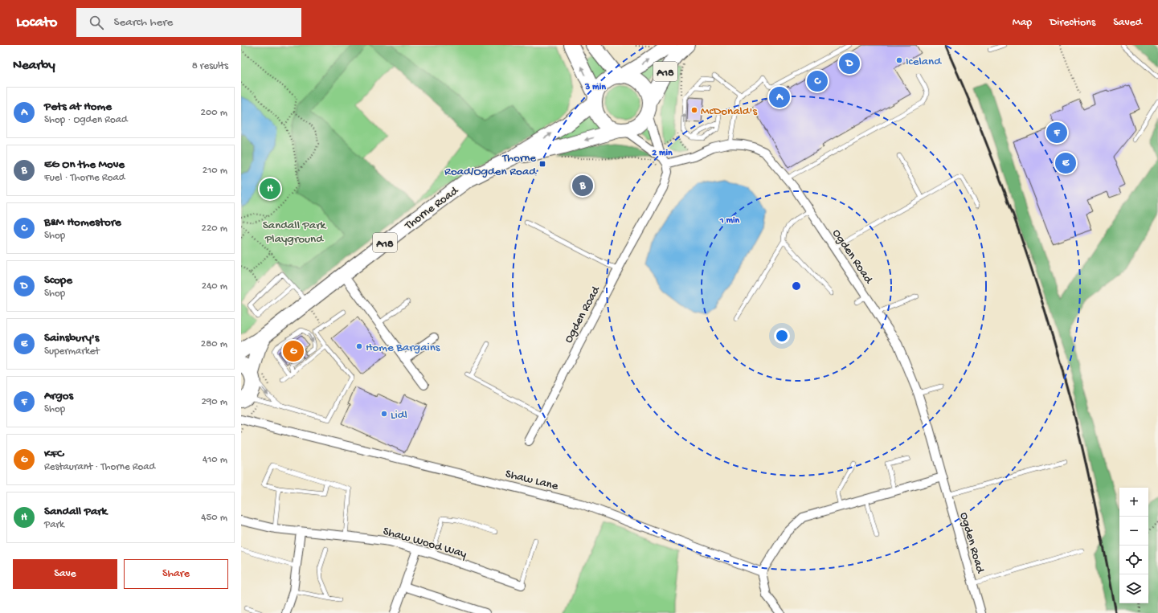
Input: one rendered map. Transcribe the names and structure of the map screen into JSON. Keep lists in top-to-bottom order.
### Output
{
  "streets": {
    "highway": ["A18", "Thorne Road"],
    "street": ["Ogden Road", "Shaw Lane", "Shaw Wood Way"]
  },
  "crossings": [
    ["A18", "Thorne Road"]
  ],
  "parks": ["Sandall Park Playground"],
  "places": {
    "other": [
      "Iceland",
      "McDonald's",
      "Home Bargains",
      "Lidl"
    ],
    "transit": ["Thorne Road/Ogden Road"]
  },
  "page": {
    "header": "Locato",
    "search": "Search here",
    "nav": ["Map", "Directions", "Saved"],
    "heading": ["Nearby", "8 results"],
    "pins": [
      "D",
      "C",
      "A",
      "F",
      "E",
      "B",
      "H",
      "G"
    ],
    "list": [
      {
        "mark": "A",
        "name": "Pets at Home",
        "note": "Shop · Ogden Road",
        "value": "200 m"
      },
      {
        "mark": "B",
        "name": "EG On the Move",
        "note": "Fuel · Thorne Road",
        "value": "210 m"
      },
      {
        "mark": "C",
        "name": "B&M Homestore",
        "note": "Shop",
        "value": "220 m"
      },
      {
        "mark": "D",
        "name": "Scope",
        "note": "Shop",
        "value": "240 m"
      },
      {
        "mark": "E",
        "name": "Sainsbury's",
        "note": "Supermarket",
        "value": "280 m"
      },
      {
        "mark": "F",
        "name": "Argos",
        "note": "Shop",
        "value": "290 m"
      },
      {
        "mark": "G",
        "name": "KFC",
        "note": "Restaurant · Thorne Road",
        "value": "410 m"
      },
      {
        "mark": "H",
        "name": "Sandall Park",
        "note": "Park",
        "value": "450 m"
      }
    ],
    "map_buttons": ["+", "−"],
    "buttons": ["Save", "Share"]
  },
  "rings": ["3 min", "2 min", "1 min"]
}
